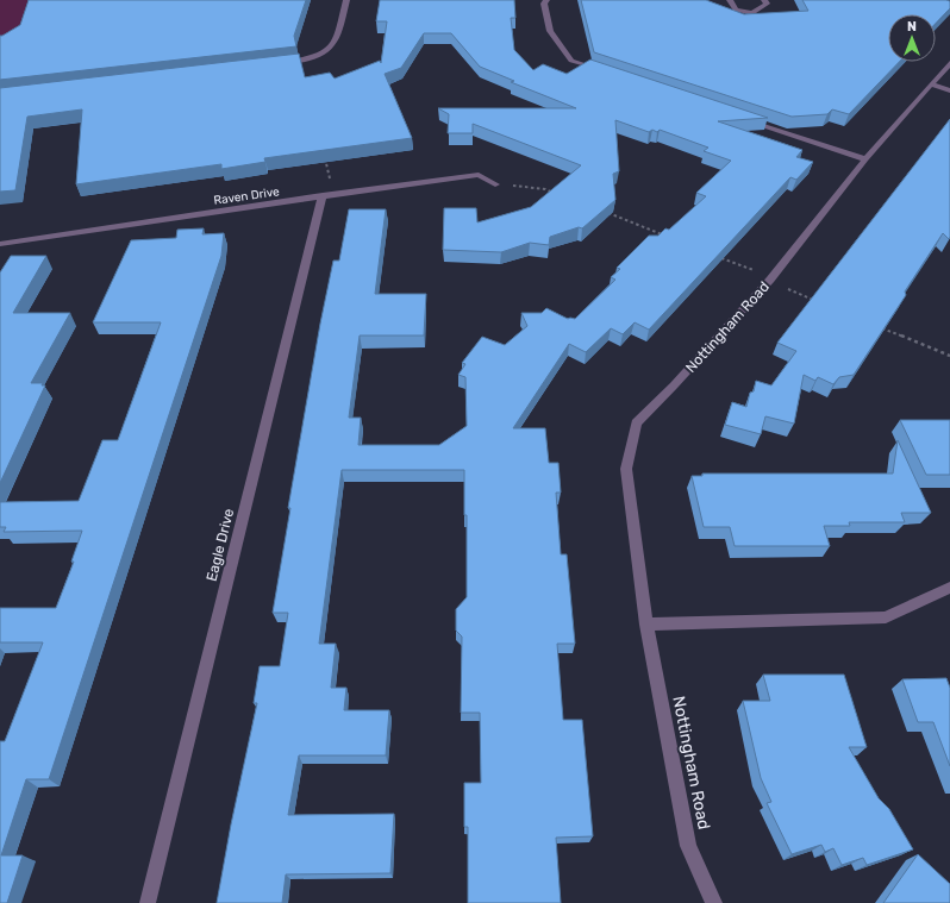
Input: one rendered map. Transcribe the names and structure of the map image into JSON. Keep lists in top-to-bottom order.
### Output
{
  "streets": {
    "street": ["Raven Drive", "Nottingham Road", "Eagle Drive"]
  },
  "crossings": [
    ["Raven Drive", "Eagle Drive"]
  ],
  "north": "top"
}
